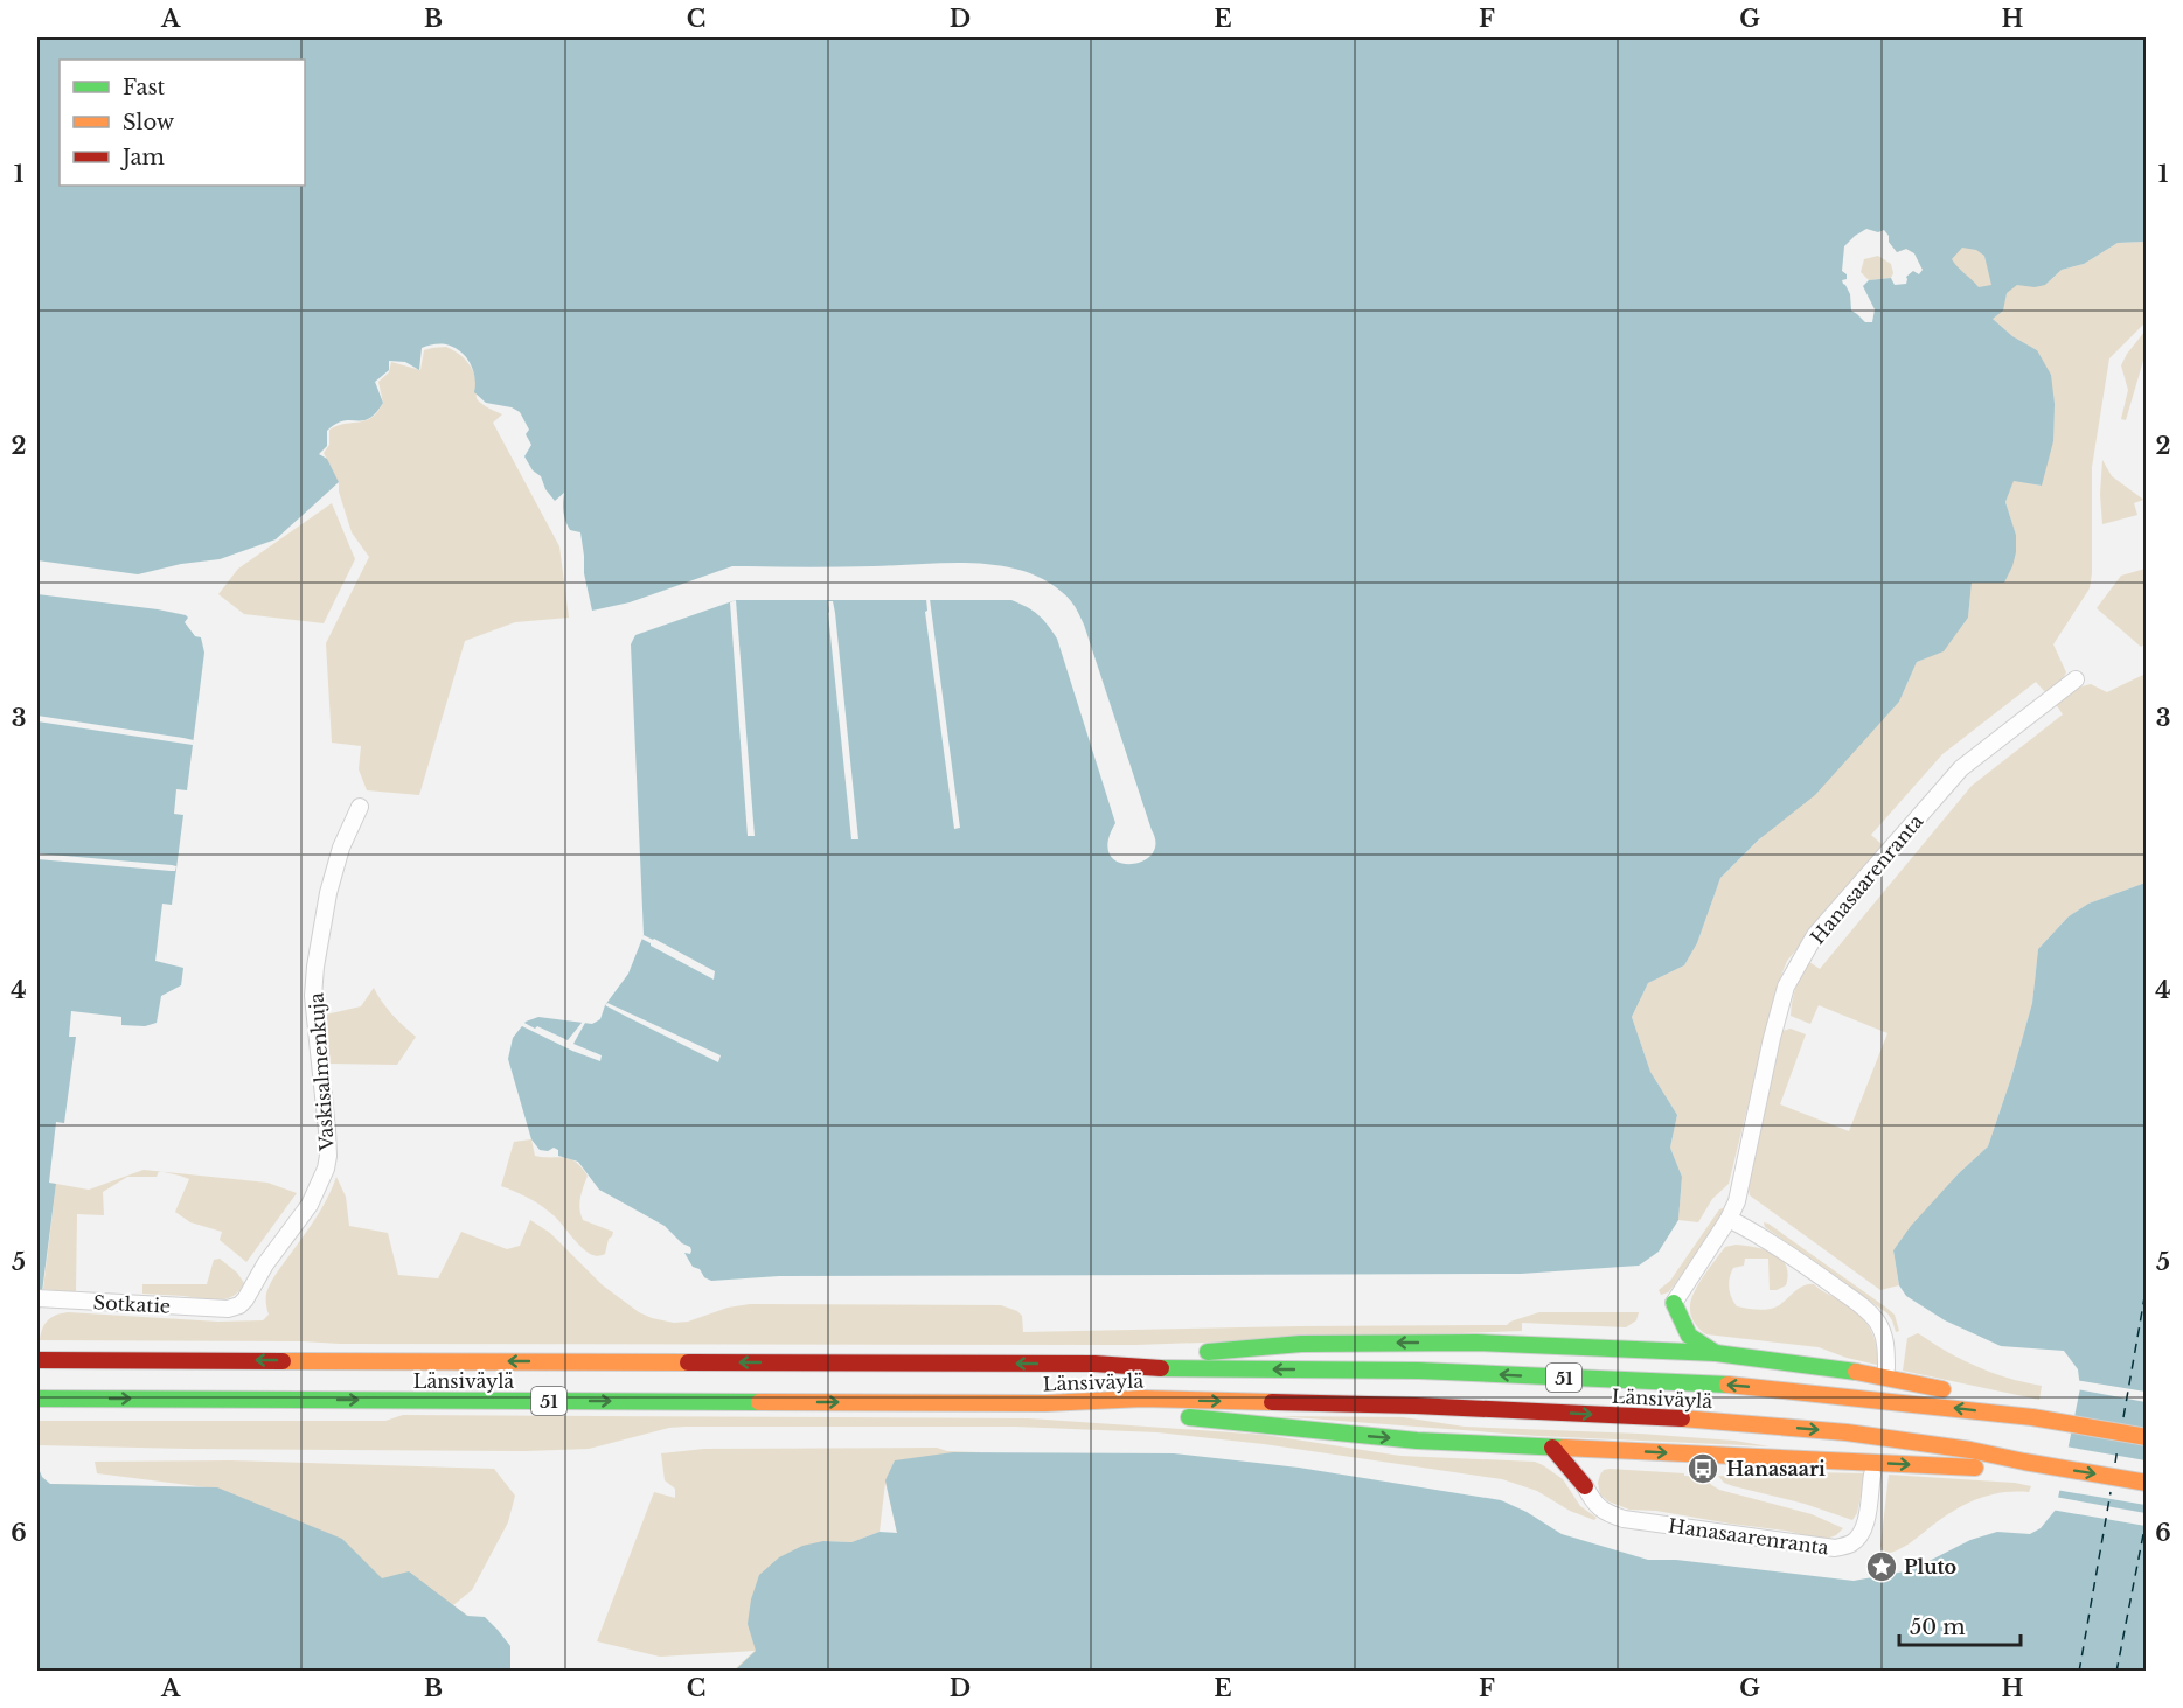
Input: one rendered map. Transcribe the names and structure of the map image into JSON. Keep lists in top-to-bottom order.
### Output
{
  "streets": {
    "highway": ["51", "Länsiväylä"],
    "street": ["Hanasaarenranta", "Vaskisalmenkuja", "Sotkatie"]
  },
  "crossings": [
    ["Vaskisalmenkuja", "Sotkatie"]
  ],
  "places": {
    "bus stop": ["Hanasaari"],
    "place": ["Pluto"]
  },
  "legend": ["Fast", "Slow", "Jam"],
  "scale_bar": "50 m",
  "grid": {
    "columns": [
      "A",
      "B",
      "C",
      "D",
      "E",
      "F",
      "G",
      "H"
    ],
    "rows": [
      "1",
      "2",
      "3",
      "4",
      "5",
      "6"
    ]
  }
}
